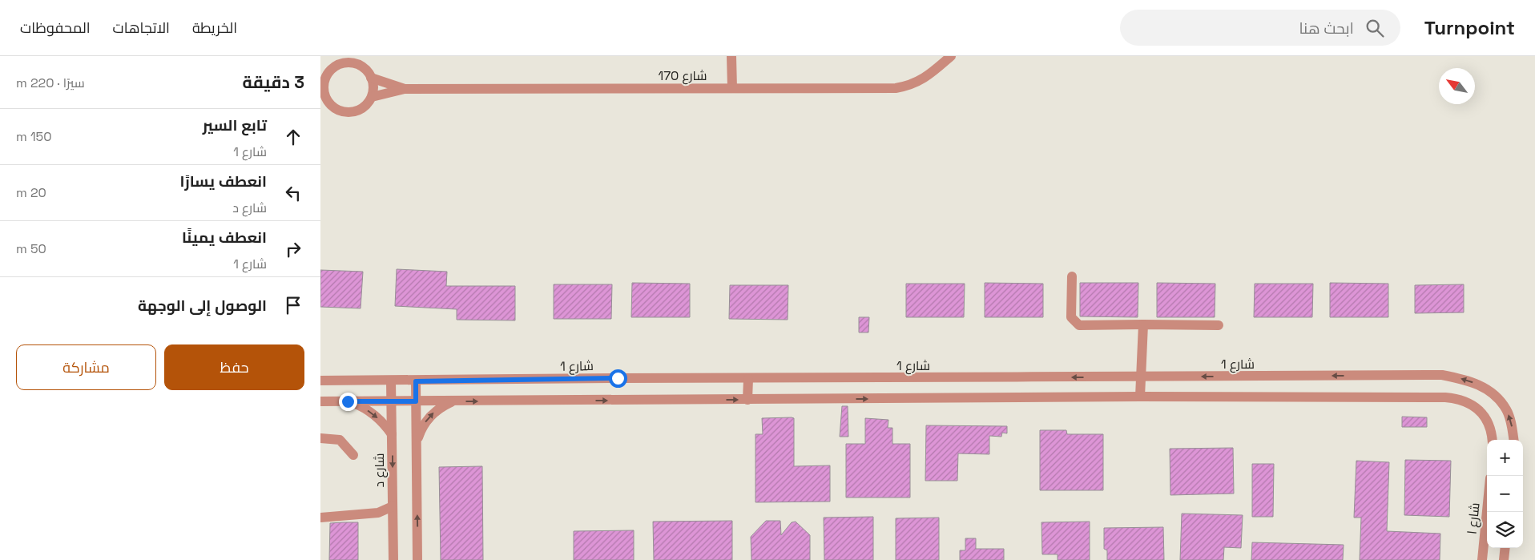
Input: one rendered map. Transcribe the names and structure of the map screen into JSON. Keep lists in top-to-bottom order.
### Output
{
  "streets": {
    "street": [
      "شارع 170",
      "شارع 1",
      "شارع د",
      "شارع ا"
    ]
  },
  "crossings": [
    ["شارع 1", "شارع د"]
  ],
  "north": "top left",
  "page": {
    "header": "Turnpoint",
    "search": "ابحث هنا",
    "nav": ["الخريطة", "الاتجاهات", "المحفوظات"],
    "heading": ["3 دقيقة", "سيرًا · 220 m"],
    "list": [
      ["تابع السير", "شارع 1", "150 m"],
      ["انعطف يسارًا", "شارع د", "20 m"],
      ["انعطف يمينًا", "شارع 1", "50 m"],
      "الوصول إلى الوجهة"
    ],
    "buttons": ["حفظ", "مشاركة"],
    "map_buttons": ["+", "−"]
  }
}
